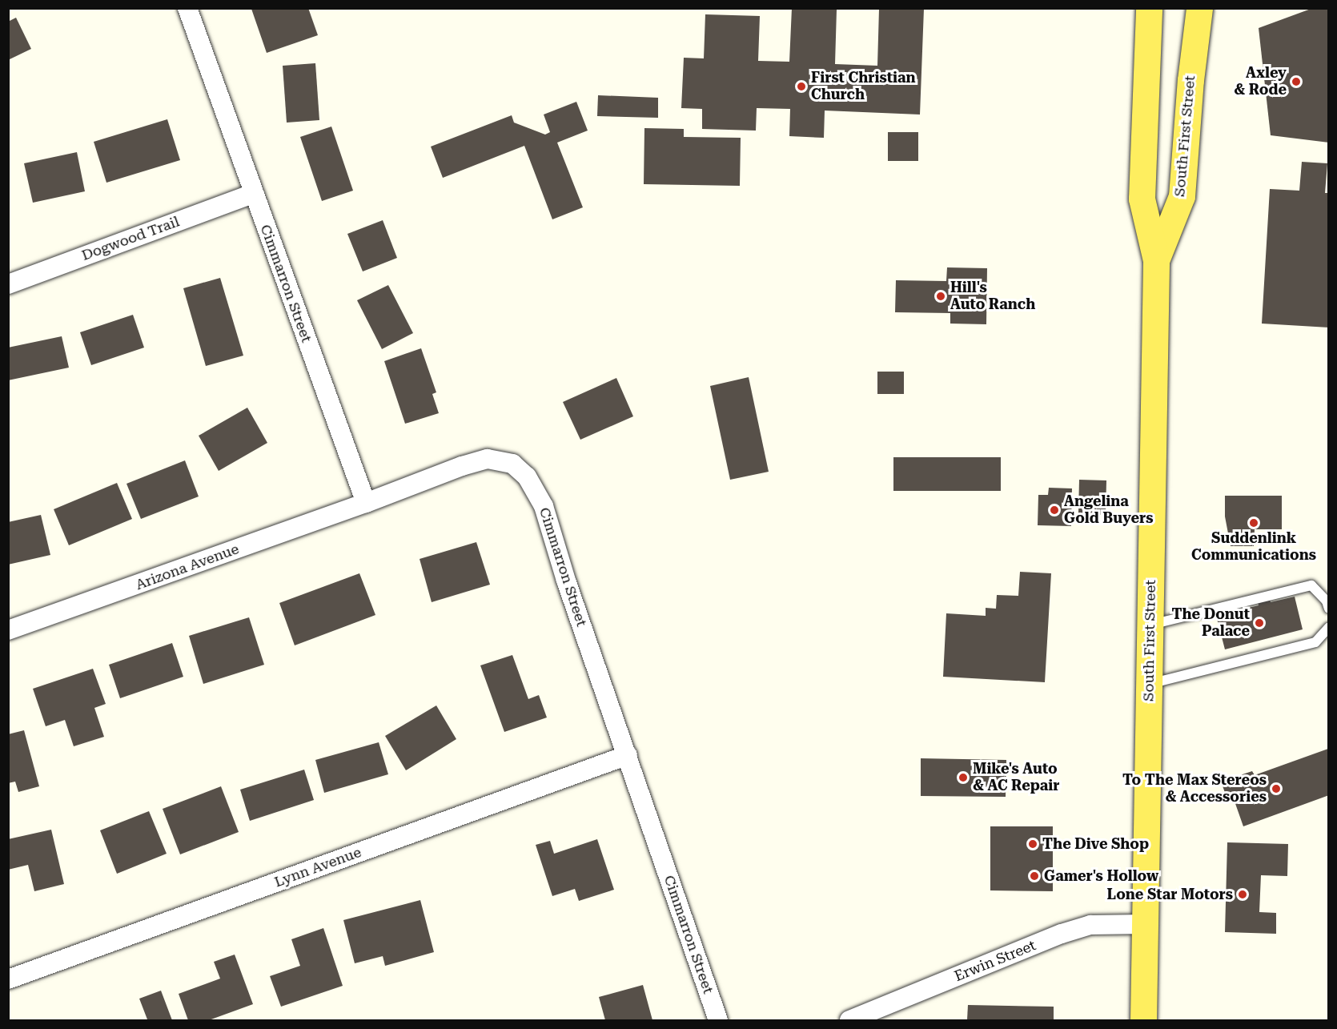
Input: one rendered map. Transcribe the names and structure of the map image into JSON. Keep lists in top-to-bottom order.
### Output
{
  "streets": {
    "main road": ["South First Street"],
    "street": [
      "Dogwood Trail",
      "Cimmarron Street",
      "Arizona Avenue",
      "Lynn Avenue",
      "Erwin Street"
    ]
  },
  "crossings": [
    ["South First Street", "Erwin Street"],
    ["Dogwood Trail", "Cimmarron Street"],
    ["Cimmarron Street", "Arizona Avenue"],
    ["Cimmarron Street", "Lynn Avenue"]
  ],
  "places": [
    "Axley & Rode",
    "First Christian Church",
    "Hill's Auto Ranch",
    "Angelina Gold Buyers",
    "Suddenlink Communications",
    "The Donut Palace",
    "Mike's Auto & AC Repair",
    "To The Max Stereos & Accessories",
    "The Dive Shop",
    "Gamer's Hollow",
    "Lone Star Motors"
  ]
}
